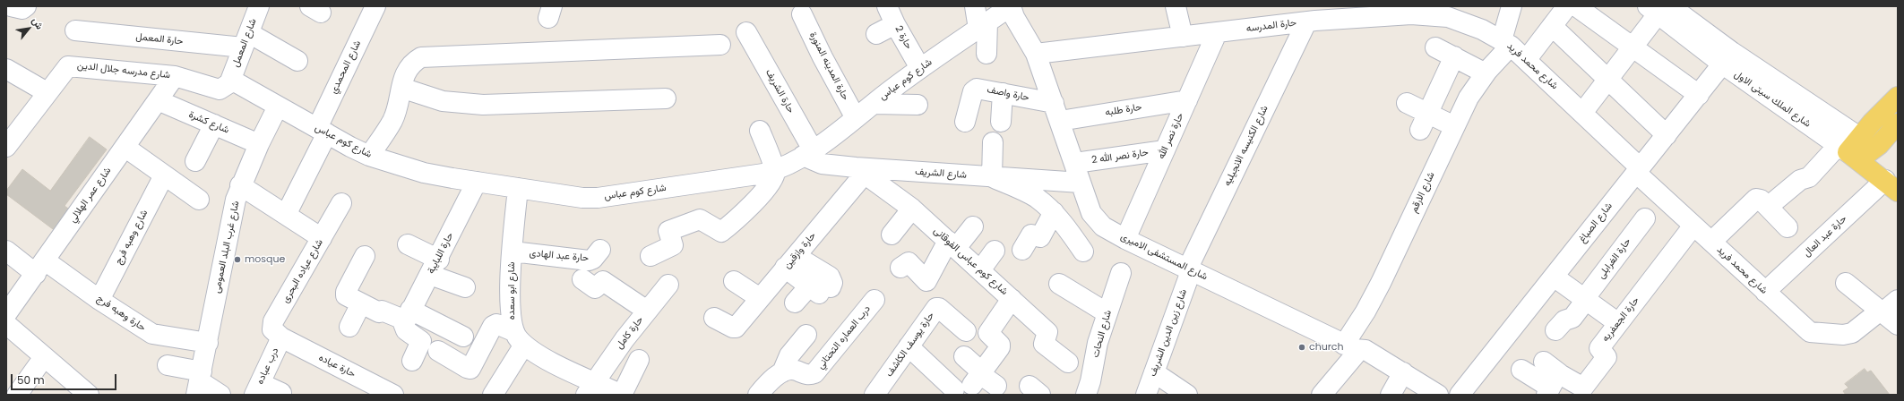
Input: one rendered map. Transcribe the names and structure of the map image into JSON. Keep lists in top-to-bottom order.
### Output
{
  "streets": {
    "main road": ["شارع الملك سيتى الاول"],
    "street": [
      "حارة المدرسه",
      "حارة 2",
      "حارة المعمل",
      "شارع المعمل",
      "حارة المدينه المنورة",
      "شارع محمد فريد",
      "شارع المحمدي",
      "شارع مدرسه جلال الدين",
      "شارع كوم عباس",
      "حارة الشريف",
      "حارة واصف",
      "حارة طلبه",
      "شارع كشرة",
      "حارة نصر الله",
      "شارع الكنيسه الانجيليه",
      "حارة نصر الله 2",
      "شارع الشريف",
      "شارع الارقم",
      "شارع عمر الهلالي",
      "شارع الصباغ",
      "حارة عبد العال",
      "شارع وهبه فرج",
      "شارع غرب البلد العمومى",
      "حارة وازقين",
      "حارة اللبايبة",
      "حارة عبد الهادى",
      "شارع المستشفى الاميرى",
      "حارة الغرابلى",
      "شارع كوم عباس الفوقانى",
      "شارع عياده البحرى",
      "شارع ابو سعده",
      "حارة وهبه فرج",
      "حارة الجعفريه",
      "حارة كامل",
      "شارع زين الدين الشريف",
      "شارع النحات",
      "درب العماره التحتاني",
      "حارة يوسف الكاشف",
      "درب عباده",
      "حارة عياده"
    ]
  },
  "crossings": [
    ["حارة المدرسه", "شارع محمد فريد"],
    ["حارة المدرسه", "حارة نصر الله"],
    ["حارة المدرسه", "شارع الكنيسه الانجيليه"],
    ["حارة المدرسه", "شارع الارقم"],
    ["حارة المدرسه", "شارع المستشفى الاميرى"],
    ["حارة 2", "شارع كوم عباس"],
    ["حارة المعمل", "شارع المعمل"],
    ["شارع المعمل", "شارع مدرسه جلال الدين"],
    ["شارع المعمل", "شارع كوم عباس"],
    ["حارة المدينه المنورة", "شارع كوم عباس"],
    ["شارع محمد فريد", "شارع الارقم"],
    ["شارع محمد فريد", "شارع الصباغ"],
    ["شارع محمد فريد", "حارة عبد العال"],
    ["شارع محمد فريد", "حارة الجعفريه"],
    ["شارع المحمدي", "شارع كوم عباس"],
    ["شارع مدرسه جلال الدين", "شارع كوم عباس"],
    ["شارع مدرسه جلال الدين", "شارع عمر الهلالي"],
    ["شارع كوم عباس", "حارة الشريف"],
    ["شارع كوم عباس", "شارع الشريف"],
    ["شارع كوم عباس", "شارع غرب البلد العمومى"],
    ["شارع كوم عباس", "حارة اللبايبة"],
    ["شارع كوم عباس", "شارع المستشفى الاميرى"],
    ["شارع كوم عباس", "شارع ابو سعده"],
    ["حارة الشريف", "شارع الشريف"],
    ["حارة واصف", "شارع المستشفى الاميرى"],
    ["شارع الملك سيتى الاول", "شارع الصباغ"],
    ["شارع الملك سيتى الاول", "حارة عبد العال"],
    ["حارة طلبه", "حارة نصر الله"],
    ["حارة طلبه", "شارع المستشفى الاميرى"],
    ["شارع كشرة", "شارع عمر الهلالي"],
    ["شارع كشرة", "شارع غرب البلد العمومى"],
    ["حارة نصر الله", "حارة نصر الله 2"],
    ["حارة نصر الله", "شارع المستشفى الاميرى"],
    ["شارع الكنيسه الانجيليه", "شارع المستشفى الاميرى"],
    ["شارع الكنيسه الانجيليه", "شارع زين الدين الشريف"],
    ["حارة نصر الله 2", "شارع المستشفى الاميرى"],
    ["شارع الشريف", "حارة وازقين"],
    ["شارع الشريف", "شارع المستشفى الاميرى"],
    ["شارع الشريف", "شارع كوم عباس الفوقانى"],
    ["شارع الارقم", "شارع المستشفى الاميرى"],
    ["شارع عمر الهلالي", "حارة وهبه فرج"],
    ["شارع وهبه فرج", "حارة وهبه فرج"],
    ["شارع غرب البلد العمومى", "حارة وهبه فرج"],
    ["حارة وازقين", "شارع كوم عباس الفوقانى"],
    ["حارة عبد الهادى", "شارع ابو سعده"],
    ["شارع المستشفى الاميرى", "شارع زين الدين الشريف"],
    ["شارع عياده البحرى", "درب عباده"],
    ["شارع عياده البحرى", "حارة عياده"],
    ["درب عباده", "حارة عياده"]
  ],
  "places": ["mosque", "church"],
  "scale_bar": "50 m",
  "north": "top right"
}
